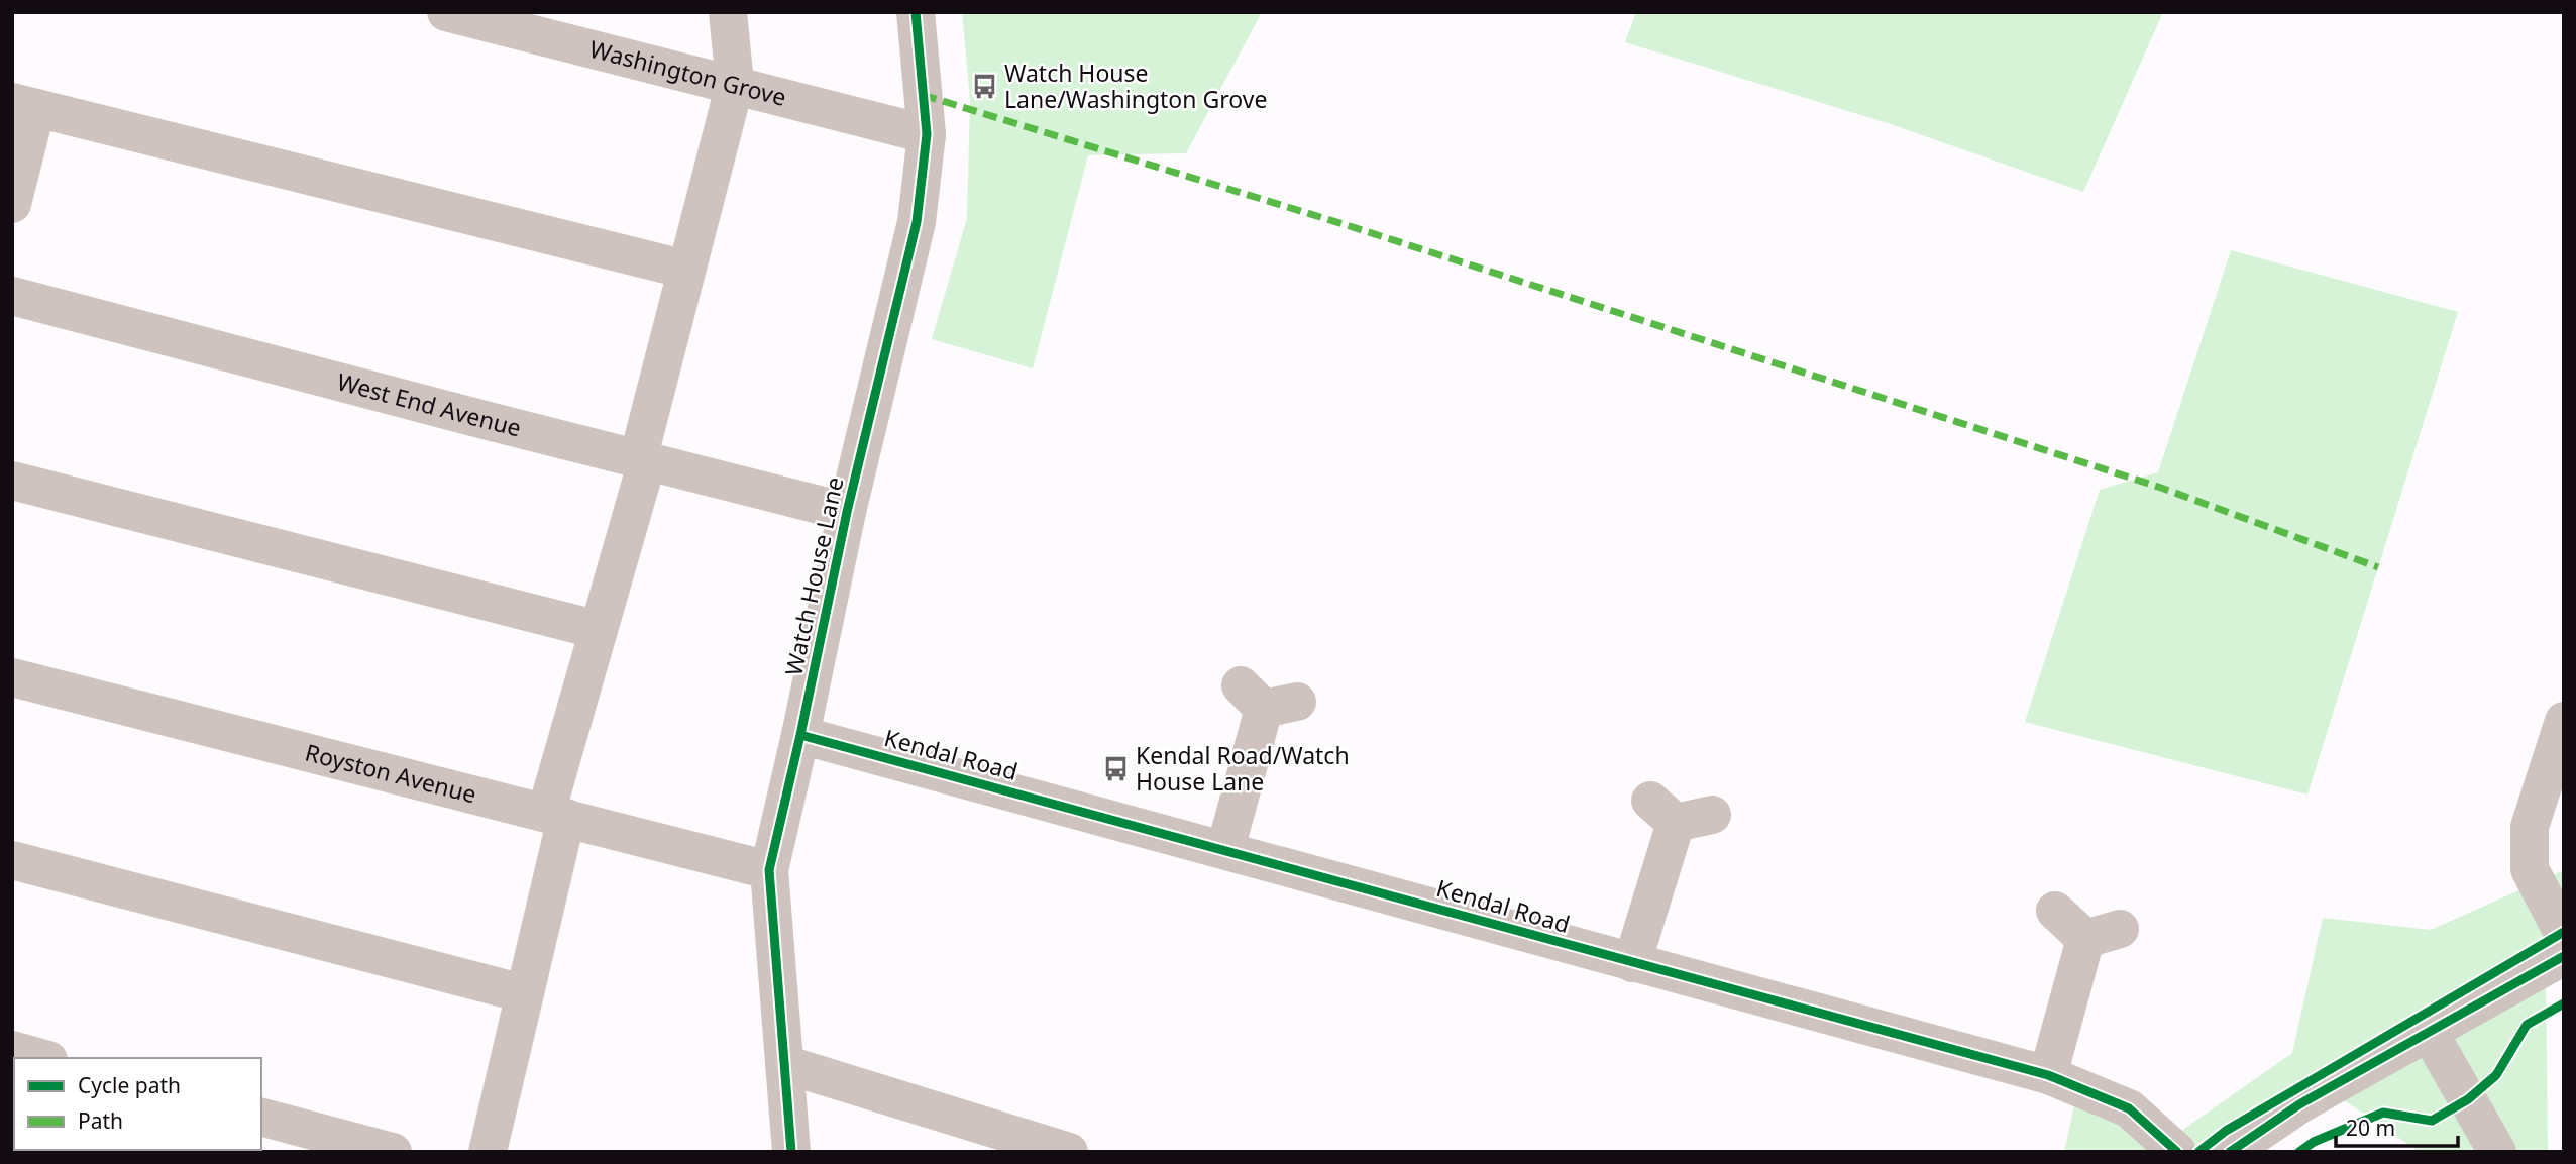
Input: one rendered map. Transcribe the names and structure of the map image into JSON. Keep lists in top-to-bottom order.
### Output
{
  "streets": {
    "street": [
      "Washington Grove",
      "West End Avenue",
      "Watch House Lane",
      "Kendal Road",
      "Royston Avenue"
    ]
  },
  "crossings": [
    ["Washington Grove", "Watch House Lane"],
    ["West End Avenue", "Watch House Lane"],
    ["Watch House Lane", "Kendal Road"],
    ["Watch House Lane", "Royston Avenue"]
  ],
  "places": {
    "bus stop": ["Watch House Lane/Washington Grove", "Kendal Road/Watch House Lane"]
  },
  "legend": ["Cycle path", "Path"],
  "scale_bar": "20 m"
}
